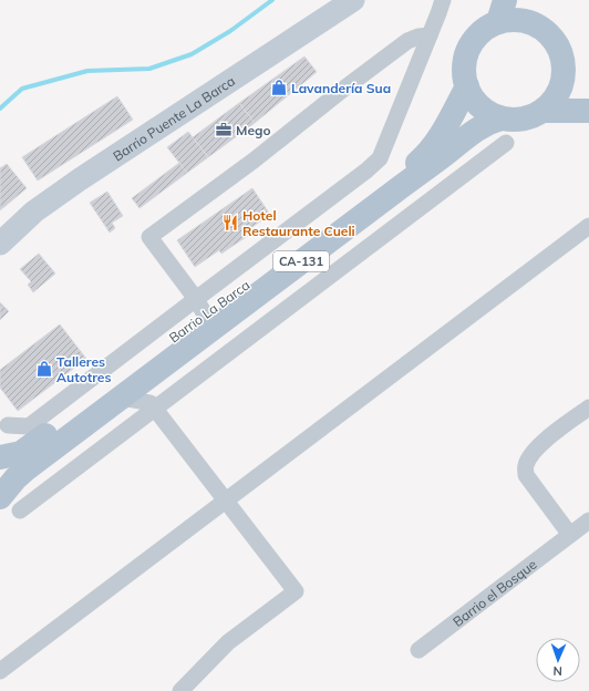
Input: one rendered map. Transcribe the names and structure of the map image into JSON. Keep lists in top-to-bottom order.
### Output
{
  "streets": {
    "main road": ["CA-131", "Barrio La Barca"],
    "street": ["Barrio Puente La Barca", "Barrio el Bosque"]
  },
  "places": {
    "shop": ["Lavandería Sua", "Talleres Autotres"],
    "office": ["Mego"],
    "restaurant": ["Hotel Restaurante Cueli"]
  },
  "north": "bottom"
}
